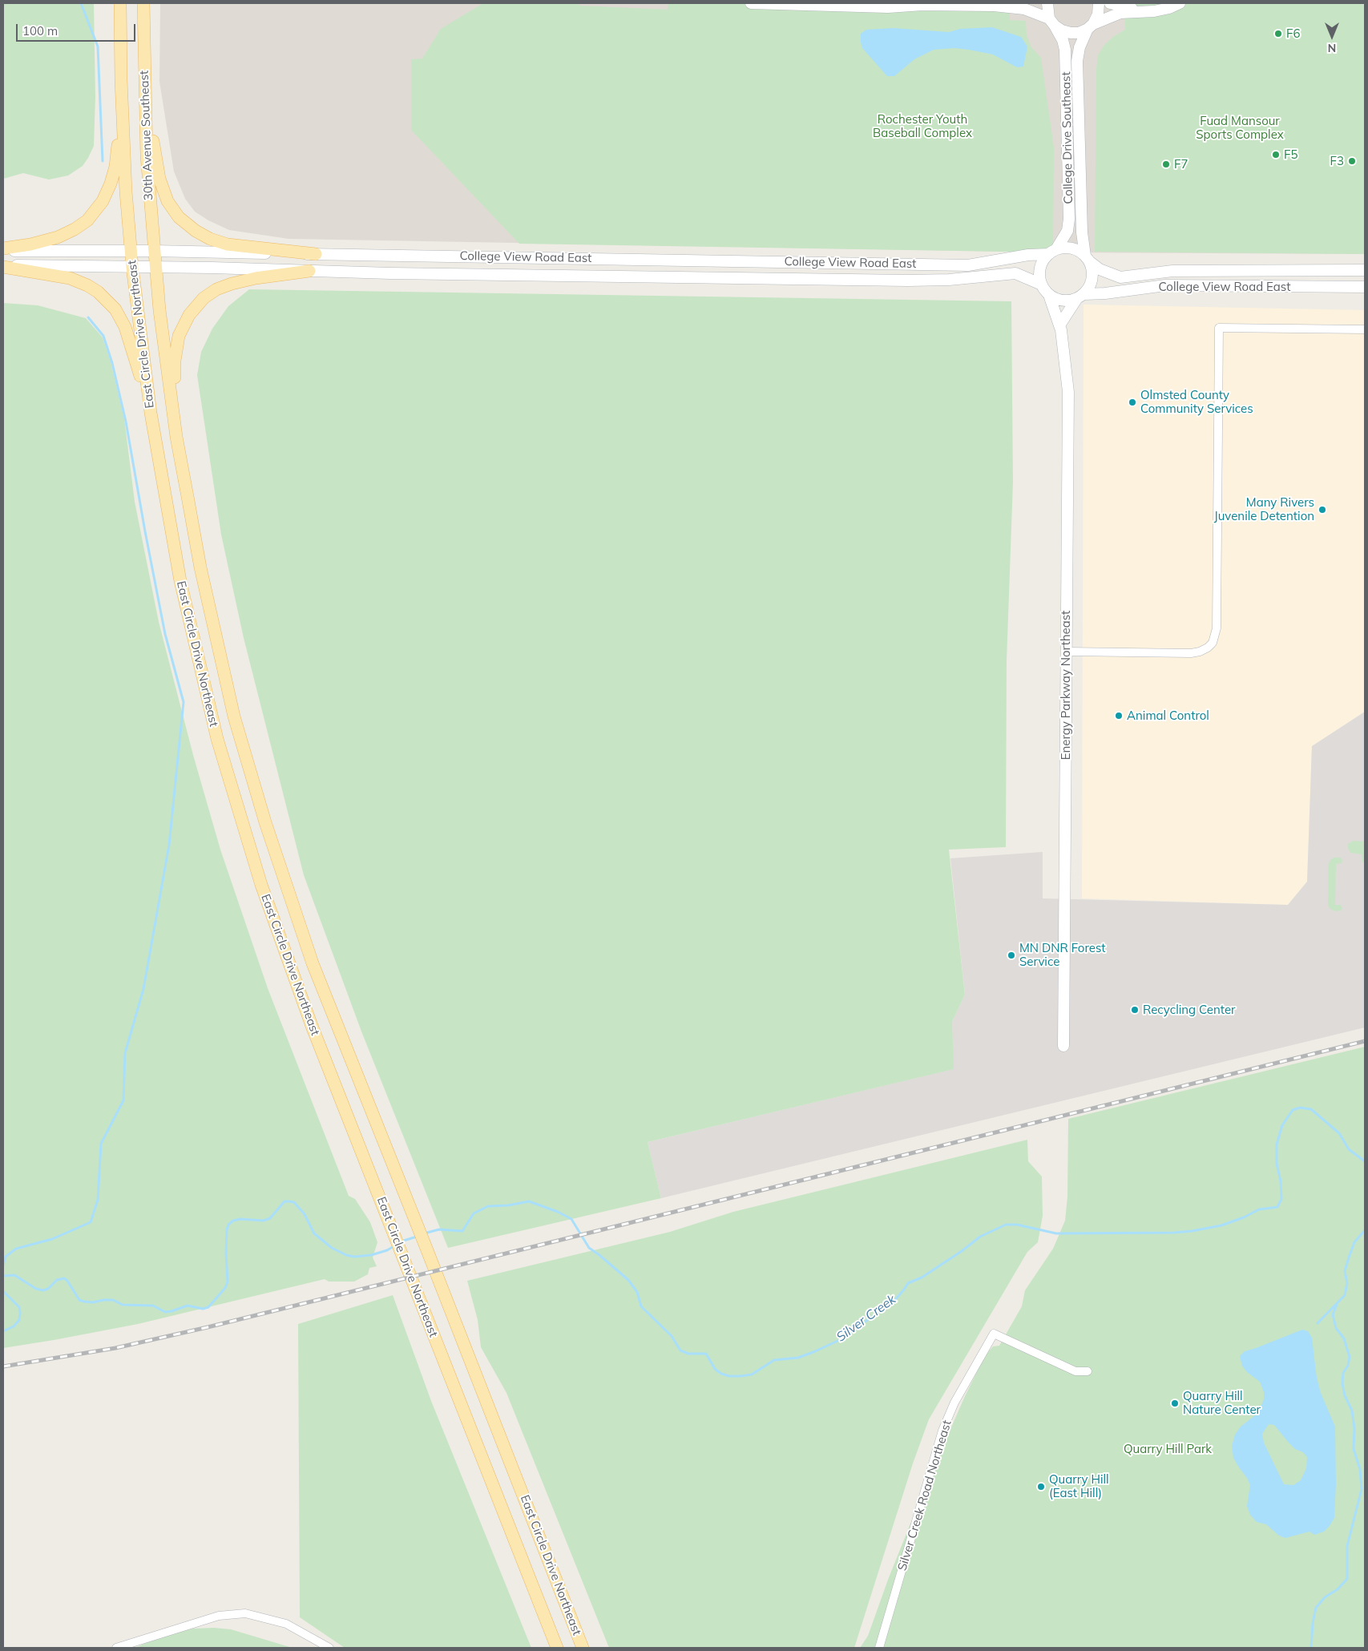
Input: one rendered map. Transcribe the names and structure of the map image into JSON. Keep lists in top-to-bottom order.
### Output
{
  "streets": {
    "main road": [
      "30th Avenue Southeast",
      "College Drive Southeast",
      "College View Road East",
      "East Circle Drive Northeast",
      "Energy Parkway Northeast"
    ],
    "street": ["Silver Creek Road Northeast"]
  },
  "crossings": [
    ["30th Avenue Southeast", "College View Road East"],
    ["30th Avenue Southeast", "East Circle Drive Northeast"],
    ["College Drive Southeast", "College View Road East"],
    ["College Drive Southeast", "Energy Parkway Northeast"],
    ["College View Road East", "East Circle Drive Northeast"],
    ["College View Road East", "Energy Parkway Northeast"]
  ],
  "water": ["Silver Creek"],
  "parks": ["Rochester Youth Baseball Complex", "Fuad Mansour Sports Complex", "Quarry Hill Park"],
  "places": [
    "F6",
    "F5",
    "F3",
    "F7",
    "Olmsted County Community Services",
    "Many Rivers Juvenile Detention",
    "Animal Control",
    "MN DNR Forest Service",
    "Recycling Center",
    "Quarry Hill Nature Center",
    "Quarry Hill (East Hill)"
  ],
  "scale_bar": "100 m",
  "north": "bottom"
}
